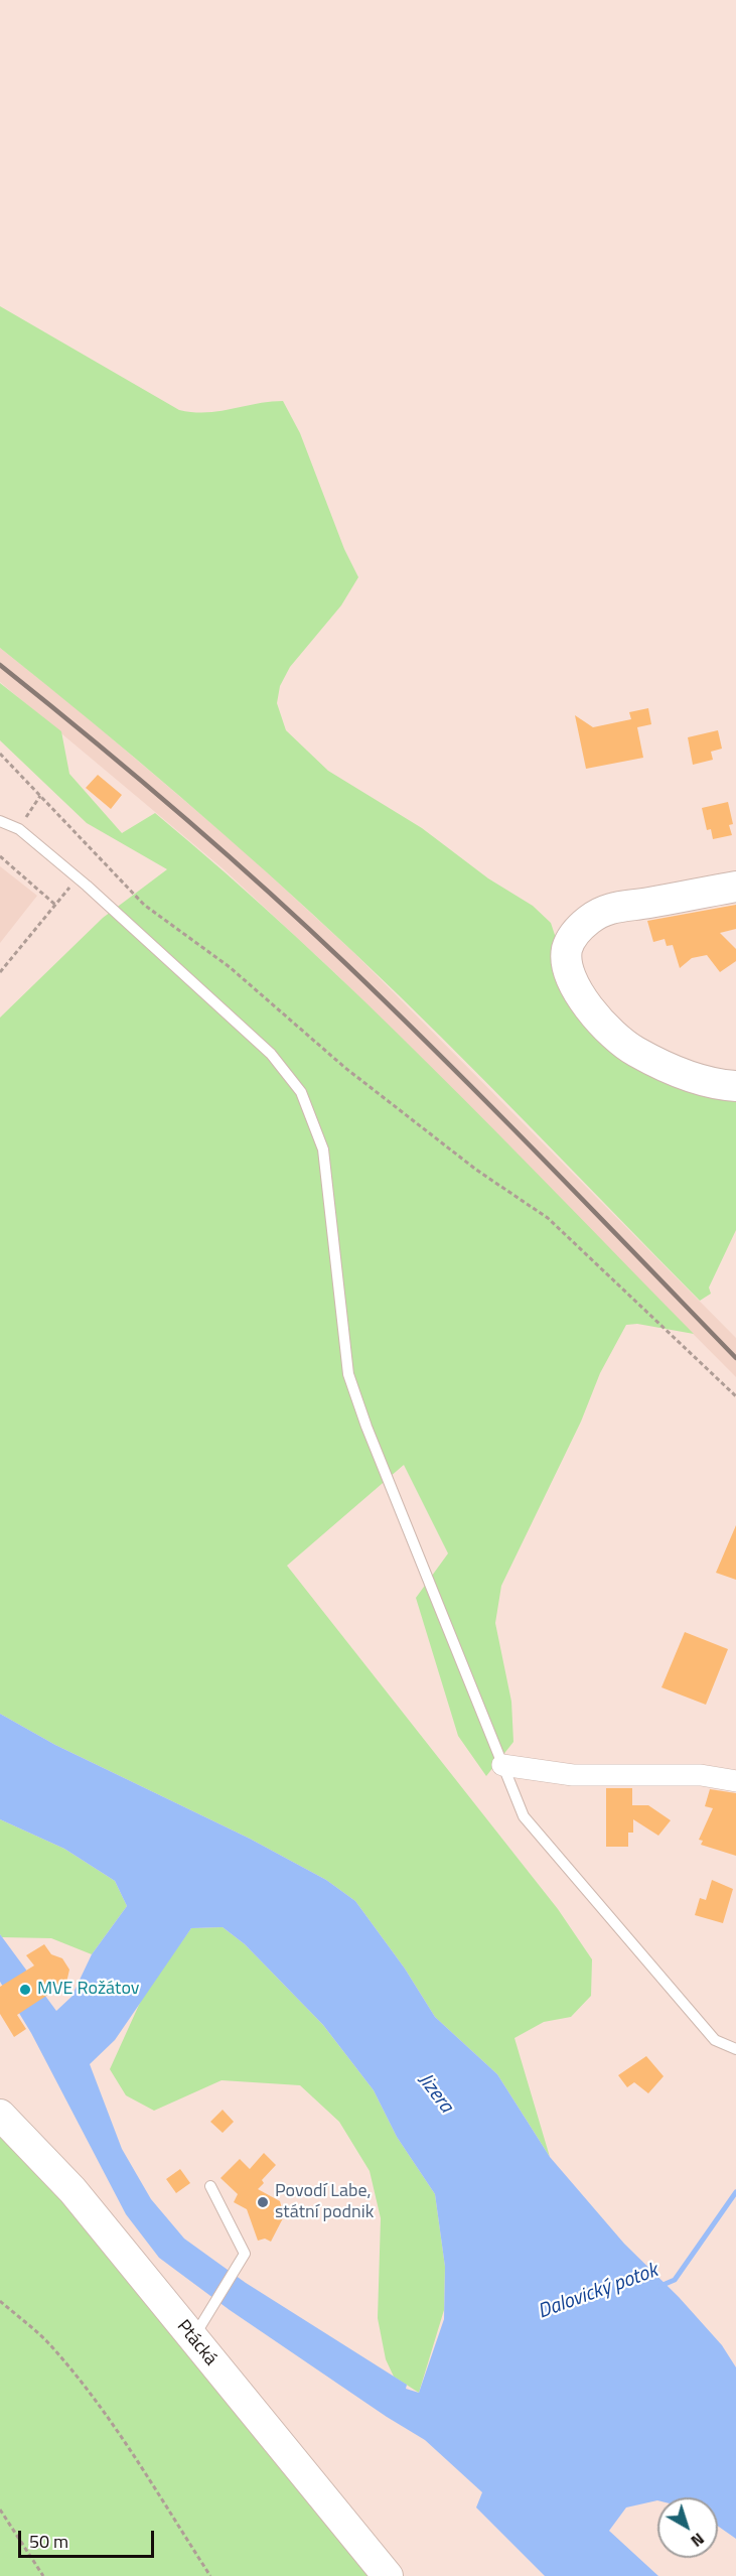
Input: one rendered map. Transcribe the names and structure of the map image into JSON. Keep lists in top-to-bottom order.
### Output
{
  "streets": {
    "street": ["Ptácká"]
  },
  "water": ["Jizera", "Dalovický potok"],
  "places": ["MVE Rožátov", "Povodí Labe, státní podnik"],
  "scale_bar": "50 m",
  "north": "bottom right"
}
